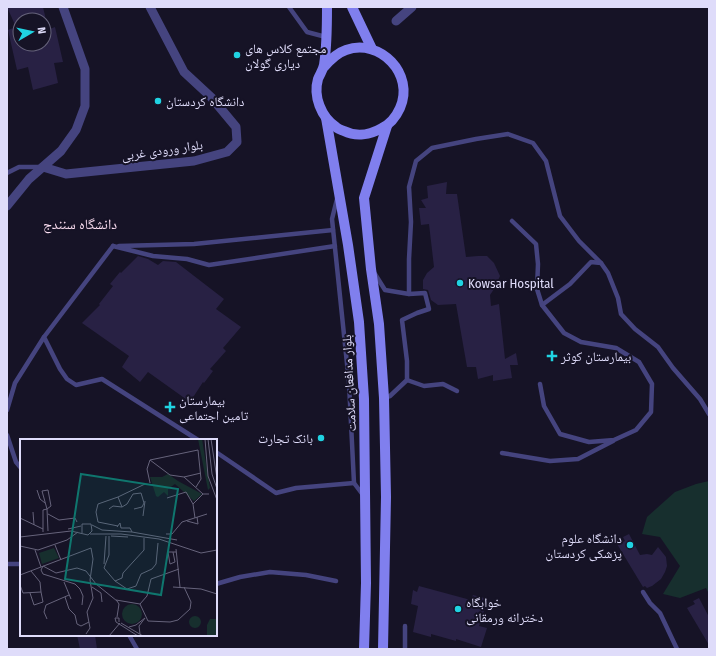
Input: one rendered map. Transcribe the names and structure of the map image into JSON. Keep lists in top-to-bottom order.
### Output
{
  "streets": {
    "main road": ["بلوار مدافعان سلامت"],
    "street": ["بلوار ورودی غربی"]
  },
  "districts": ["دانشگاه سنندج"],
  "places": {
    "other": [
      "مجتمع کلاس های دیاری گولان",
      "دانشگاه کردستان",
      "Kowsar Hospital",
      "بانک تجارت",
      "دانشگاه علوم پزشکی کردستان",
      "خوابگاه دخترانه ورمقانی"
    ],
    "health": ["بیمارستان کوثر", "بیمارستان تامین اجتماعی"]
  },
  "north": "right"
}
